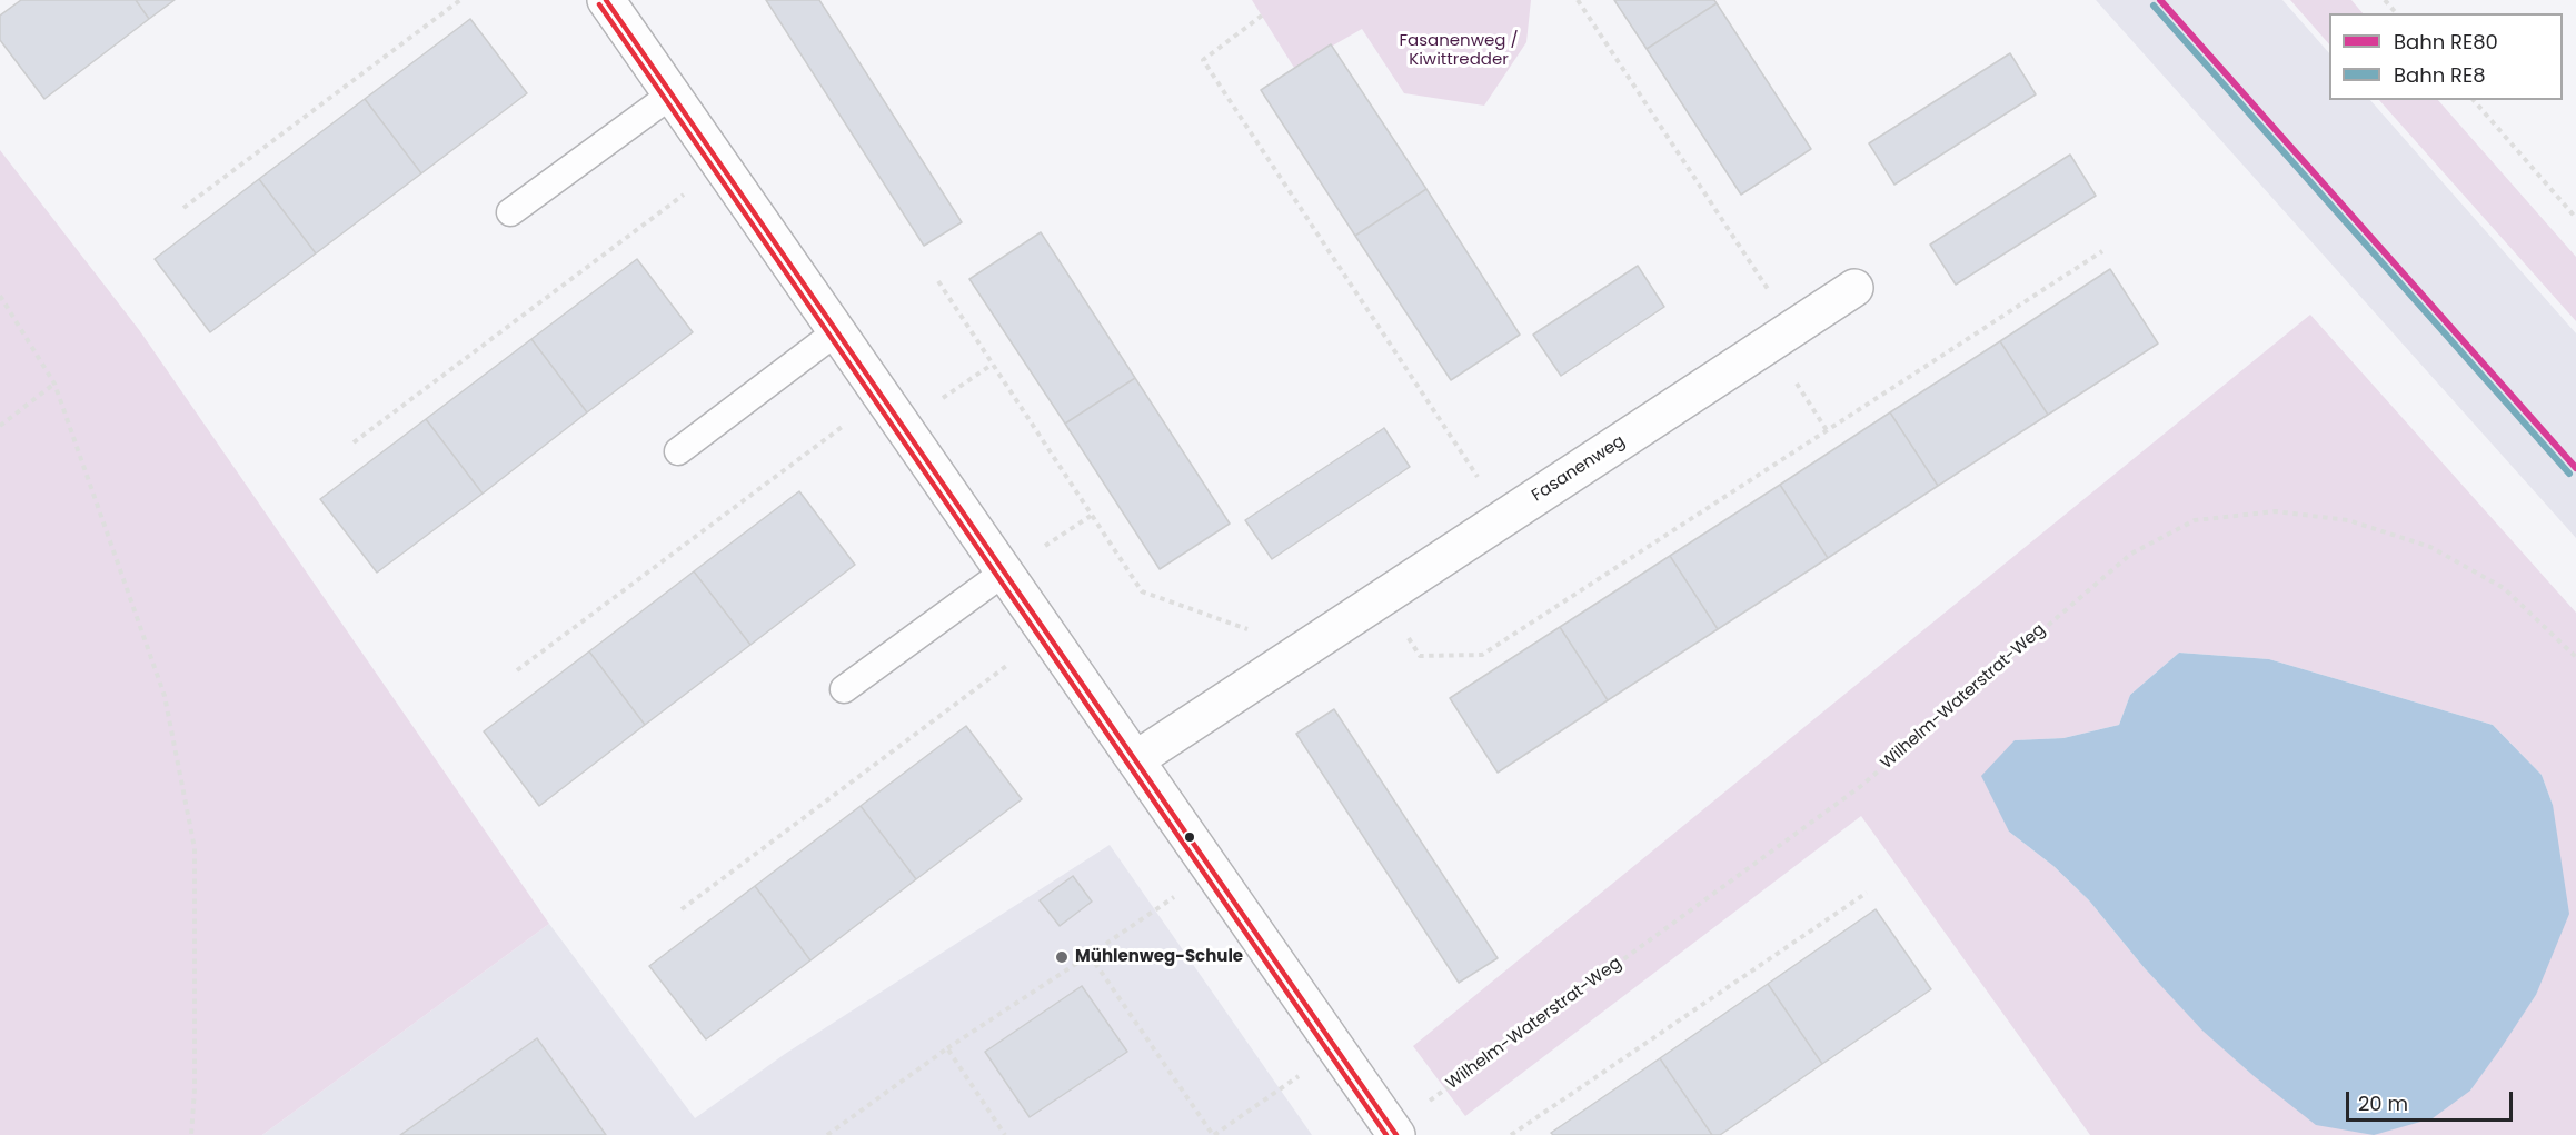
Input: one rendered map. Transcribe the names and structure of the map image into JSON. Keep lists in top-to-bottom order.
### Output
{
  "streets": {
    "street": ["Fasanenweg"],
    "path": ["Wilhelm-Waterstrat-Weg"]
  },
  "parks": ["Fasanenweg / Kiwittredder"],
  "places": ["Mühlenweg-Schule"],
  "lines": ["rail line RE80", "rail line RE8"],
  "legend": ["Bahn RE80", "Bahn RE8"],
  "scale_bar": "20 m"
}
